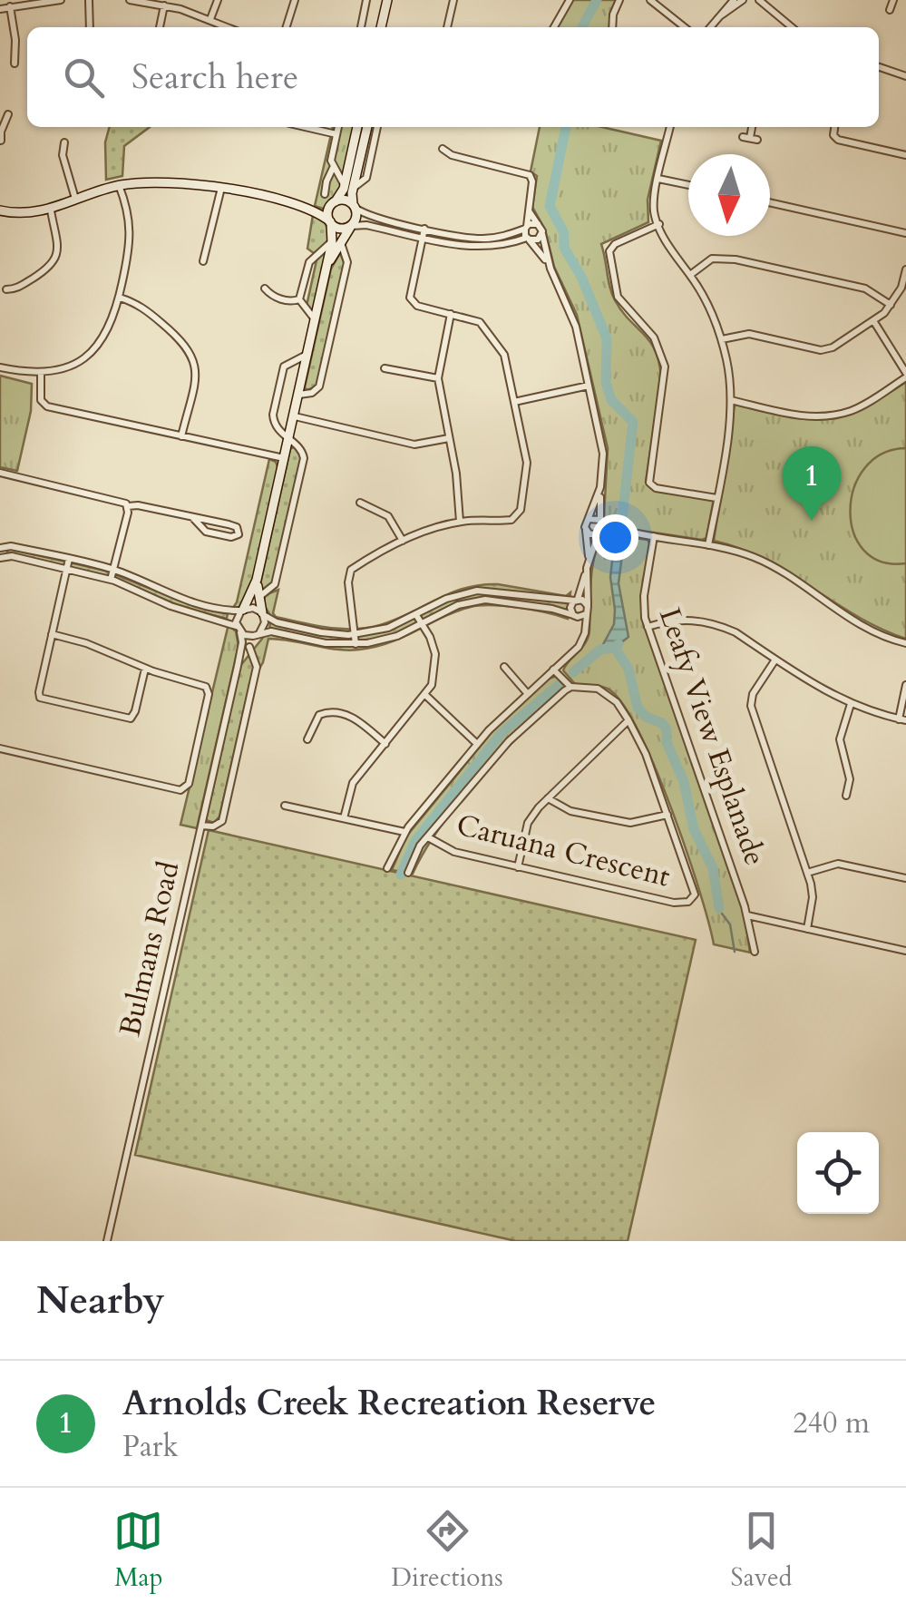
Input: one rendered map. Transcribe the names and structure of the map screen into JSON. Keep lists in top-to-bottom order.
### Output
{
  "streets": {
    "street": ["Leafy View Esplanade", "Caruana Crescent", "Bulmans Road"]
  },
  "north": "bottom",
  "page": {
    "search": "Search here",
    "pins": "1",
    "heading": "Nearby",
    "list": [
      {
        "mark": "1",
        "name": "Arnolds Creek Recreation Reserve",
        "note": "Park",
        "value": "240 m"
      }
    ],
    "nav": ["Map", "Directions", "Saved"]
  }
}
